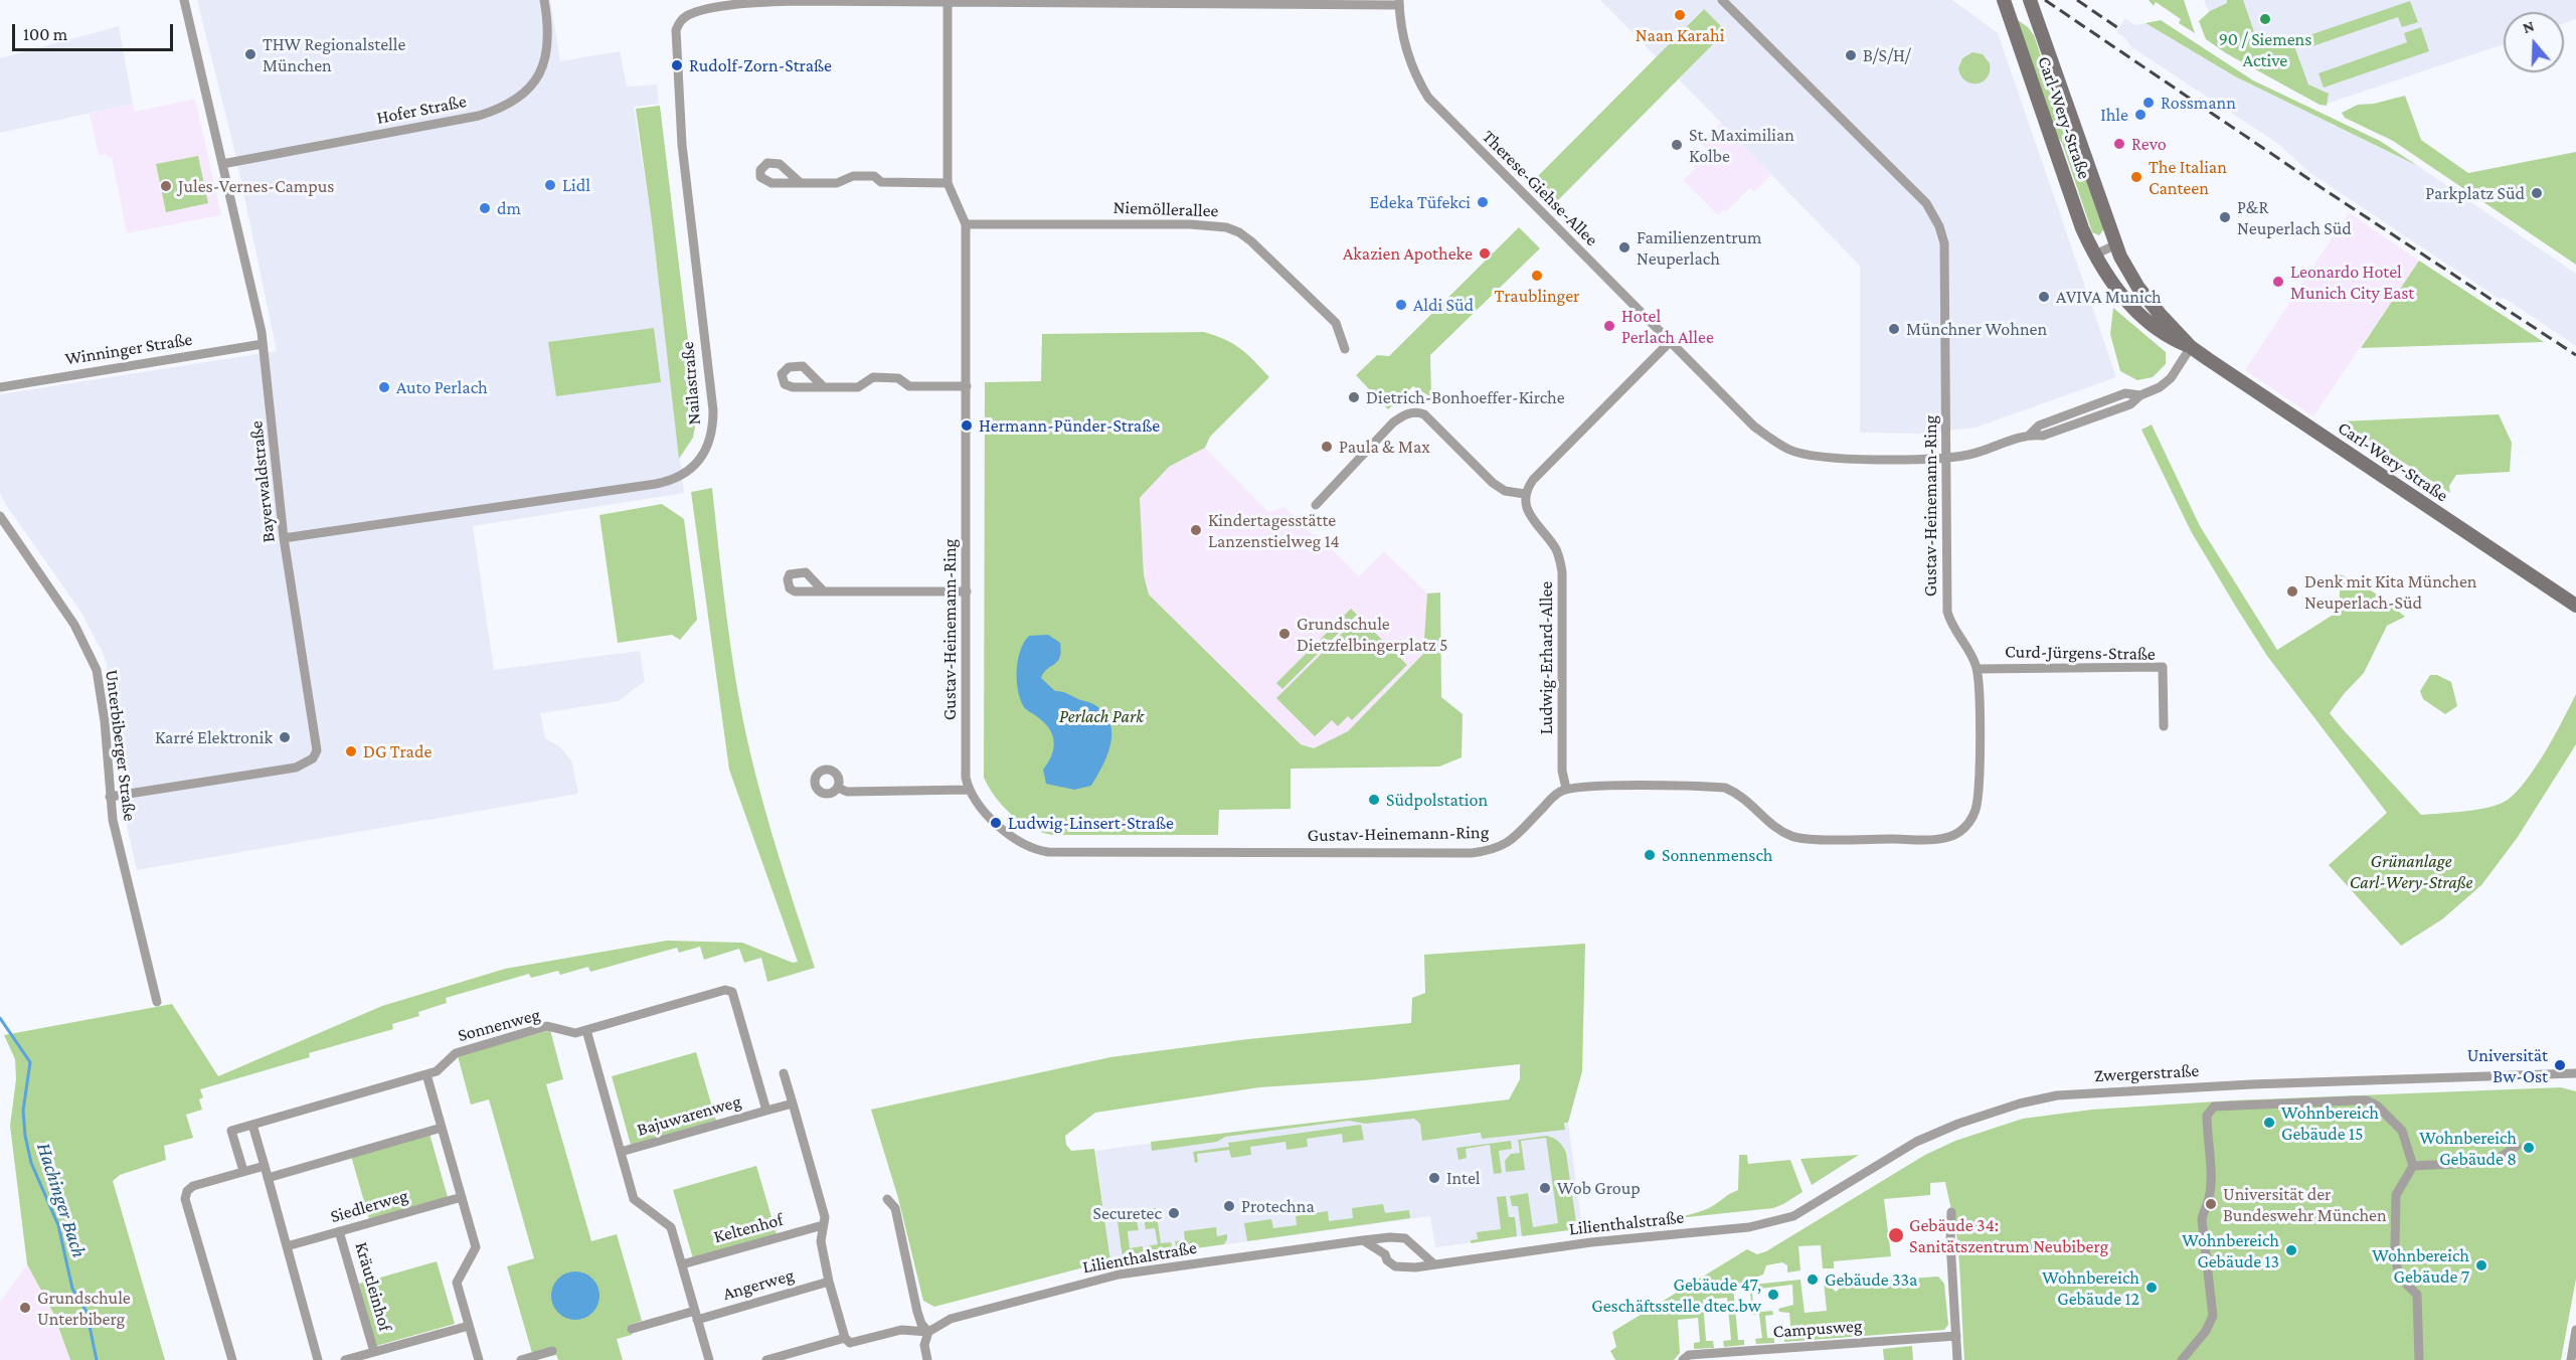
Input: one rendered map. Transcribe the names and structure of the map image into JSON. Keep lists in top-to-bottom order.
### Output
{
  "streets": {
    "main road": ["Carl-Wery-Straße"],
    "street": [
      "Hofer Straße",
      "Therese-Giehse-Allee",
      "Niemöllerallee",
      "Winninger Straße",
      "Nailastraße",
      "Bayerwaldstraße",
      "Gustav-Heinemann-Ring",
      "Curd-Jürgens-Straße",
      "Ludwig-Erhard-Allee",
      "Unterbiberger Straße",
      "Sonnenweg",
      "Zwergerstraße",
      "Bajuwarenweg",
      "Siedlerweg",
      "Lilienthalstraße",
      "Keltenhof",
      "Angerweg",
      "Kräutleinhof",
      "Campusweg"
    ]
  },
  "crossings": [
    ["Hofer Straße", "Bayerwaldstraße"],
    ["Carl-Wery-Straße", "Therese-Giehse-Allee"],
    ["Therese-Giehse-Allee", "Gustav-Heinemann-Ring"],
    ["Niemöllerallee", "Gustav-Heinemann-Ring"],
    ["Winninger Straße", "Bayerwaldstraße"],
    ["Nailastraße", "Bayerwaldstraße"],
    ["Nailastraße", "Gustav-Heinemann-Ring"],
    ["Bayerwaldstraße", "Unterbiberger Straße"],
    ["Gustav-Heinemann-Ring", "Curd-Jürgens-Straße"],
    ["Gustav-Heinemann-Ring", "Ludwig-Erhard-Allee"],
    ["Sonnenweg", "Bajuwarenweg"],
    ["Zwergerstraße", "Lilienthalstraße"],
    ["Bajuwarenweg", "Keltenhof"],
    ["Siedlerweg", "Kräutleinhof"]
  ],
  "water": ["Hachinger Bach"],
  "parks": ["Perlach Park", "Grünanlage Carl-Wery-Straße"],
  "places": [
    "Naan Karahi",
    "90 / Siemens Active",
    "THW Regionalstelle München",
    "B/S/H/",
    "Rudolf-Zorn-Straße",
    "Rossmann",
    "Ihle",
    "Revo",
    "St. Maximilian Kolbe",
    "The Italian Canteen",
    "Lidl",
    "Jules-Vernes-Campus",
    "Parkplatz Süd",
    "Edeka Tüfekci",
    "dm",
    "P&R Neuperlach Süd",
    "Familienzentrum Neuperlach",
    "Akazien Apotheke",
    "Traublinger",
    "Leonardo Hotel Munich City East",
    "AVIVA Munich",
    "Aldi Süd",
    "Hotel Perlach Allee",
    "Münchner Wohnen",
    "Auto Perlach",
    "Dietrich-Bonhoeffer-Kirche",
    "Hermann-Pünder-Straße",
    "Paula & Max",
    "Kindertagesstätte Lanzenstielweg 14",
    "Denk mit Kita München Neuperlach-Süd",
    "Grundschule Dietzfelbingerplatz 5",
    "Karré Elektronik",
    "DG Trade",
    "Südpolstation",
    "Ludwig-Linsert-Straße",
    "Sonnenmensch",
    "Universität Bw-Ost",
    "Wohnbereich Gebäude 15",
    "Wohnbereich Gebäude 8",
    "Intel",
    "Wob Group",
    "Universität der Bundeswehr München",
    "Protechna",
    "Securetec",
    "Gebäude 34: Sanitätszentrum Neubiberg",
    "Wohnbereich Gebäude 13",
    "Wohnbereich Gebäude 7",
    "Gebäude 33a",
    "Wohnbereich Gebäude 12",
    "Gebäude 47, Geschäftsstelle dtec.bw",
    "Grundschule Unterbiberg"
  ],
  "scale_bar": "100 m",
  "north": "top"
}
